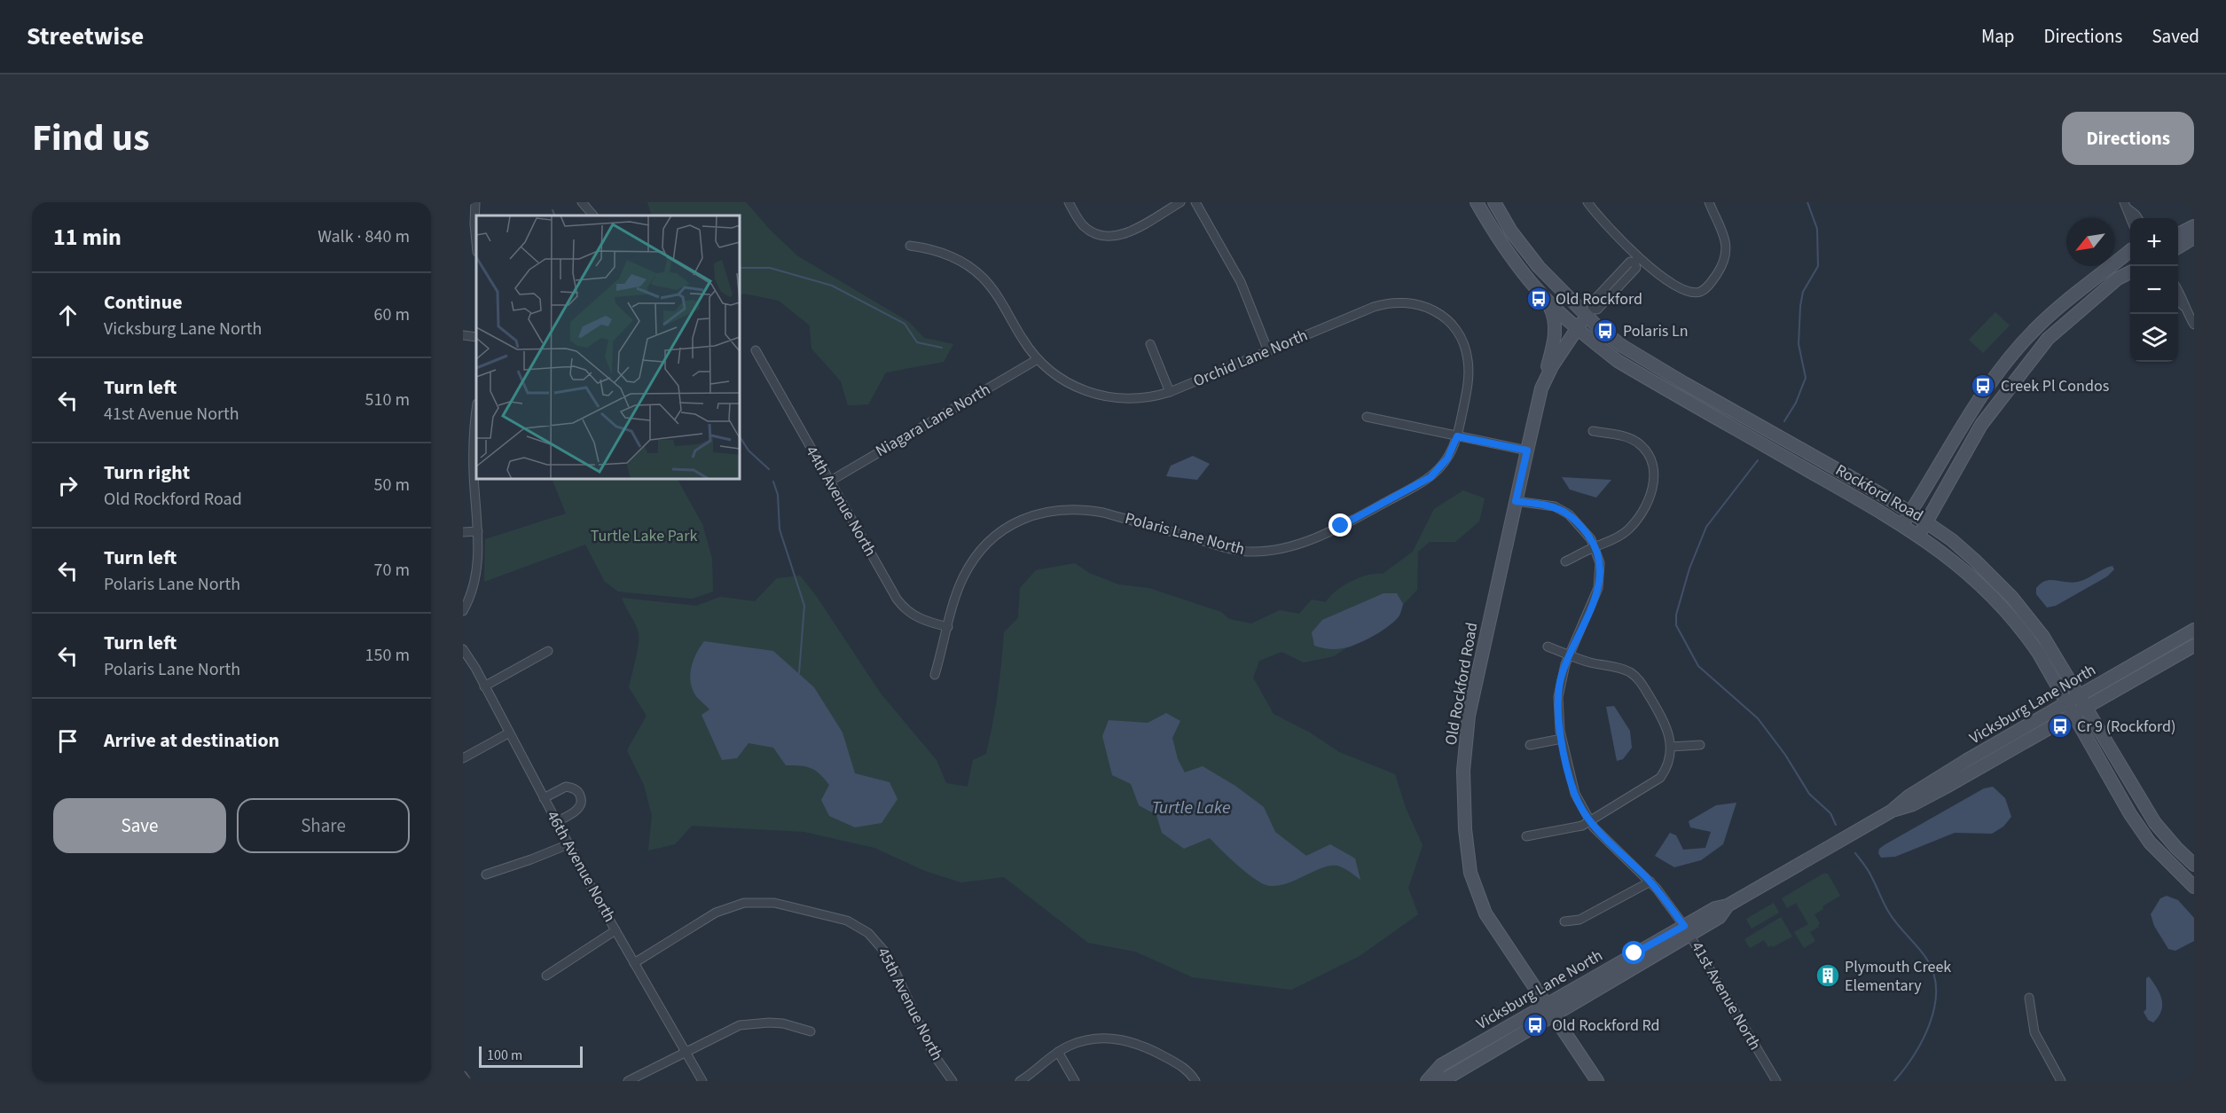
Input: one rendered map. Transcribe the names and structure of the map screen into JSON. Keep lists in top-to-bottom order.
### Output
{
  "streets": {
    "main road": ["Rockford Road", "Old Rockford Road", "Vicksburg Lane North"],
    "street": [
      "Orchid Lane North",
      "Niagara Lane North",
      "44th Avenue North",
      "Polaris Lane North",
      "46th Avenue North",
      "41st Avenue North",
      "45th Avenue North"
    ]
  },
  "crossings": [
    ["Orchid Lane North", "Niagara Lane North"],
    ["Orchid Lane North", "Polaris Lane North"],
    ["Niagara Lane North", "44th Avenue North"],
    ["Rockford Road", "Old Rockford Road"],
    ["Rockford Road", "Vicksburg Lane North"],
    ["44th Avenue North", "Polaris Lane North"],
    ["Old Rockford Road", "Vicksburg Lane North"],
    ["Old Rockford Road", "41st Avenue North"],
    ["Vicksburg Lane North", "41st Avenue North"],
    ["46th Avenue North", "45th Avenue North"]
  ],
  "water": ["Turtle Lake"],
  "parks": ["Turtle Lake Park"],
  "places": {
    "bus stop": [
      "Old Rockford",
      "Polaris Ln",
      "Creek Pl Condos",
      "Cr 9 (Rockford)",
      "Old Rockford Rd"
    ],
    "building": ["Plymouth Creek Elementary"]
  },
  "scale_bar": "100 m",
  "north": "bottom left",
  "page": {
    "header": "Streetwise",
    "nav": ["Map", "Directions", "Saved"],
    "title": "Find us",
    "buttons": [
      "Directions",
      ["Save", "Share"]
    ],
    "heading": ["11 min", "Walk · 840 m"],
    "map_buttons": ["+", "−"],
    "list": [
      ["Continue", "Vicksburg Lane North", "60 m"],
      ["Turn left", "41st Avenue North", "510 m"],
      ["Turn right", "Old Rockford Road", "50 m"],
      ["Turn left", "Polaris Lane North", "70 m"],
      ["Turn left", "Polaris Lane North", "150 m"],
      "Arrive at destination"
    ],
    "scale": "100 m"
  }
}
